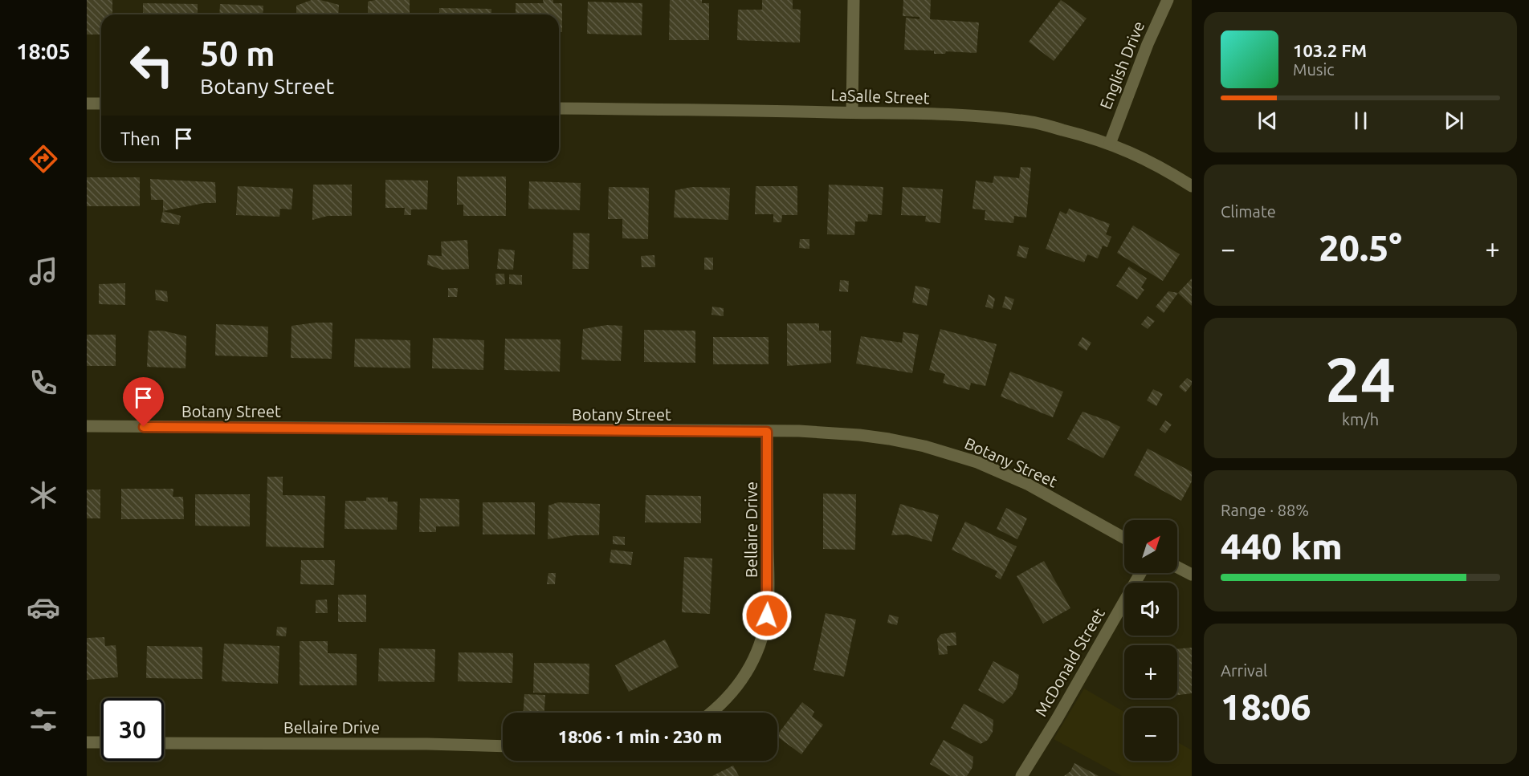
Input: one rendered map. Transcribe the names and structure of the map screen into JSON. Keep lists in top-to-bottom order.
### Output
{
  "streets": {
    "street": [
      "English Drive",
      "LaSalle Street",
      "Botany Street",
      "Bellaire Drive",
      "McDonald Street"
    ]
  },
  "crossings": [
    ["English Drive", "LaSalle Street"],
    ["Botany Street", "Bellaire Drive"]
  ],
  "north": "top right",
  "page": {
    "tabs": "18:05",
    "turn": ["50 m", "Botany Street"],
    "song": ["103.2 FM", "Music"],
    "then": "Then",
    "tile": [
      "Climate",
      ["24", "km/h"],
      ["Range · 88%", "440 km"],
      ["Arrival", "18:06"]
    ],
    "heat": ["−", "20.5°", "+"],
    "map_buttons": ["+", "−"],
    "limit": "30",
    "trip": "18:06 · 1 min · 230 m"
  }
}
